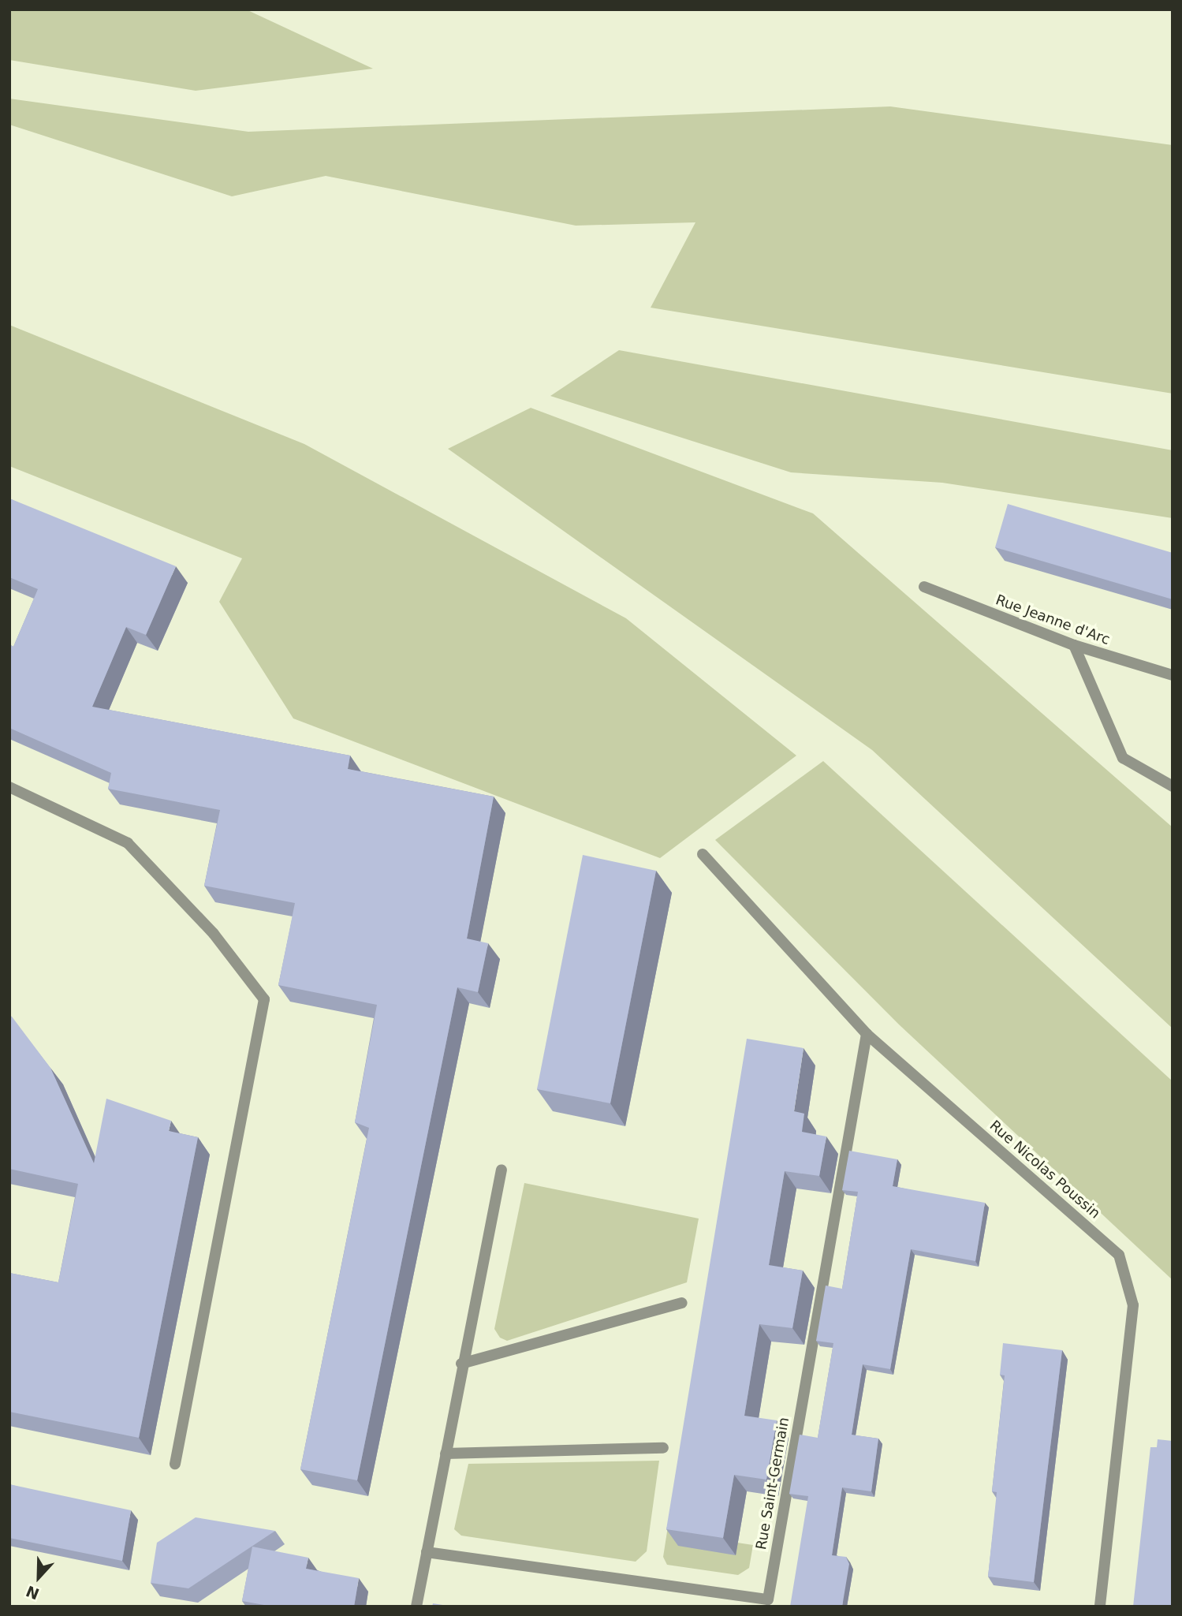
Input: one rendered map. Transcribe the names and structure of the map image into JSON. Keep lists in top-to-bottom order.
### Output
{
  "streets": {
    "street": ["Rue Jeanne d'Arc", "Rue Nicolas Poussin", "Rue Saint-Germain"]
  },
  "crossings": [
    ["Rue Nicolas Poussin", "Rue Saint-Germain"]
  ],
  "north": "bottom"
}
